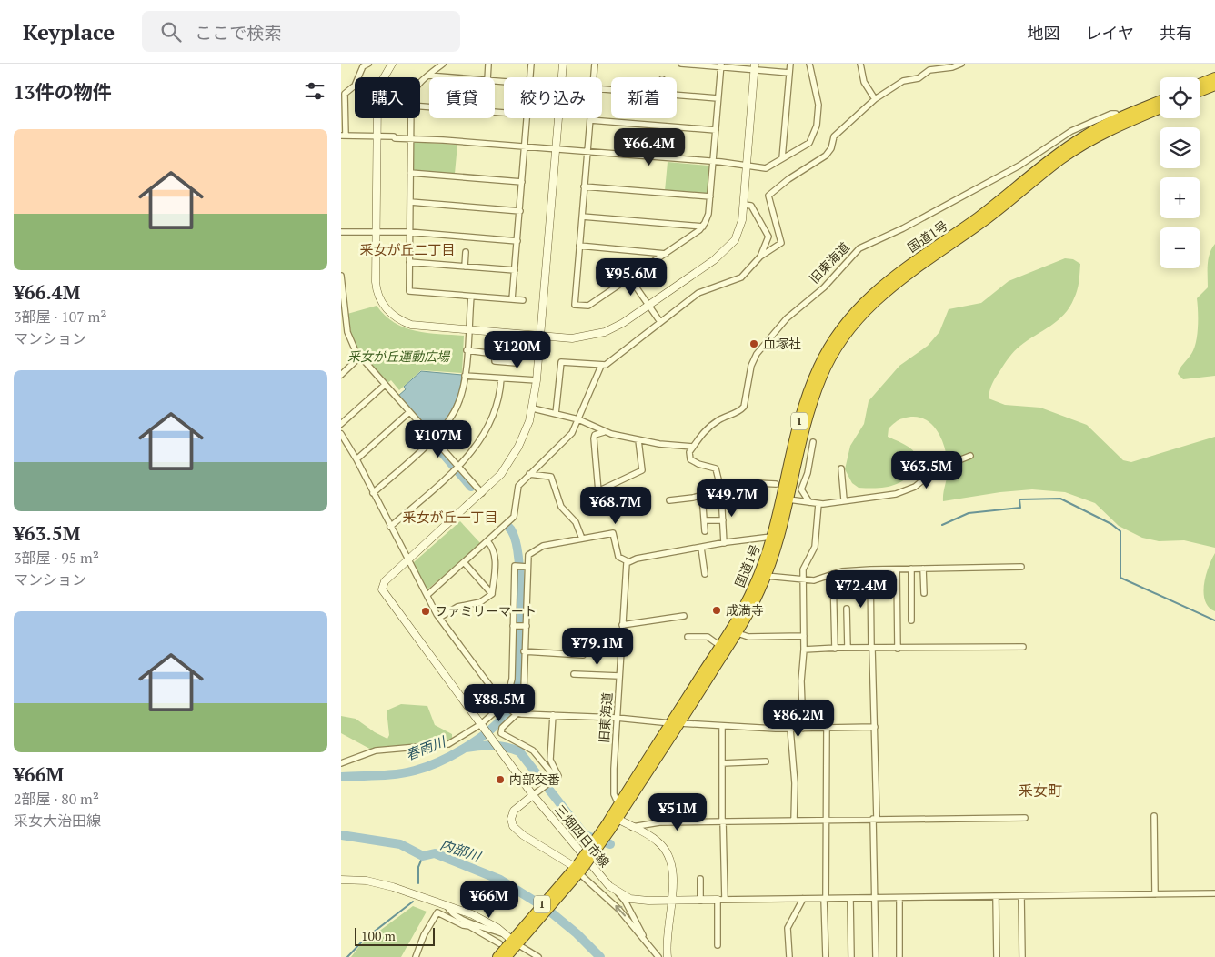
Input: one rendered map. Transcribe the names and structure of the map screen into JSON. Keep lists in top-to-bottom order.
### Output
{
  "streets": {
    "highway": ["国道1号", "1"],
    "street": ["旧東海道", "三畑四日市線"]
  },
  "crossings": [
    ["国道1号", "旧東海道"],
    ["国道1号", "三畑四日市線"]
  ],
  "districts": ["釆女が丘二丁目", "釆女が丘一丁目", "釆女町"],
  "water": ["春雨川", "内部川"],
  "parks": ["釆女が丘運動広場"],
  "places": [
    "血塚社",
    "成満寺",
    "ファミリーマート",
    "内部交番"
  ],
  "scale_bar": "100 m",
  "page": {
    "header": "Keyplace",
    "search": "ここで検索",
    "nav": ["地図", "レイヤ", "共有"],
    "heading": "13件の物件",
    "map_buttons": ["+", "−"],
    "chip": [
      "購入",
      "賃貸",
      "絞り込み",
      "新着"
    ],
    "list": [
      {
        "name": "¥66.4M",
        "note": "3部屋 · 107 m² · マンション"
      },
      {
        "name": "¥63.5M",
        "note": "3部屋 · 95 m² · マンション"
      },
      {
        "name": "¥66M",
        "note": "2部屋 · 80 m² · 采女大治田線"
      }
    ],
    "price": [
      "¥66.4M",
      "¥95.6M",
      "¥120M",
      "¥107M",
      "¥63.5M",
      "¥49.7M",
      "¥68.7M",
      "¥72.4M",
      "¥79.1M",
      "¥88.5M",
      "¥86.2M",
      "¥51M",
      "¥66M"
    ],
    "scale": "100 m"
  }
}
